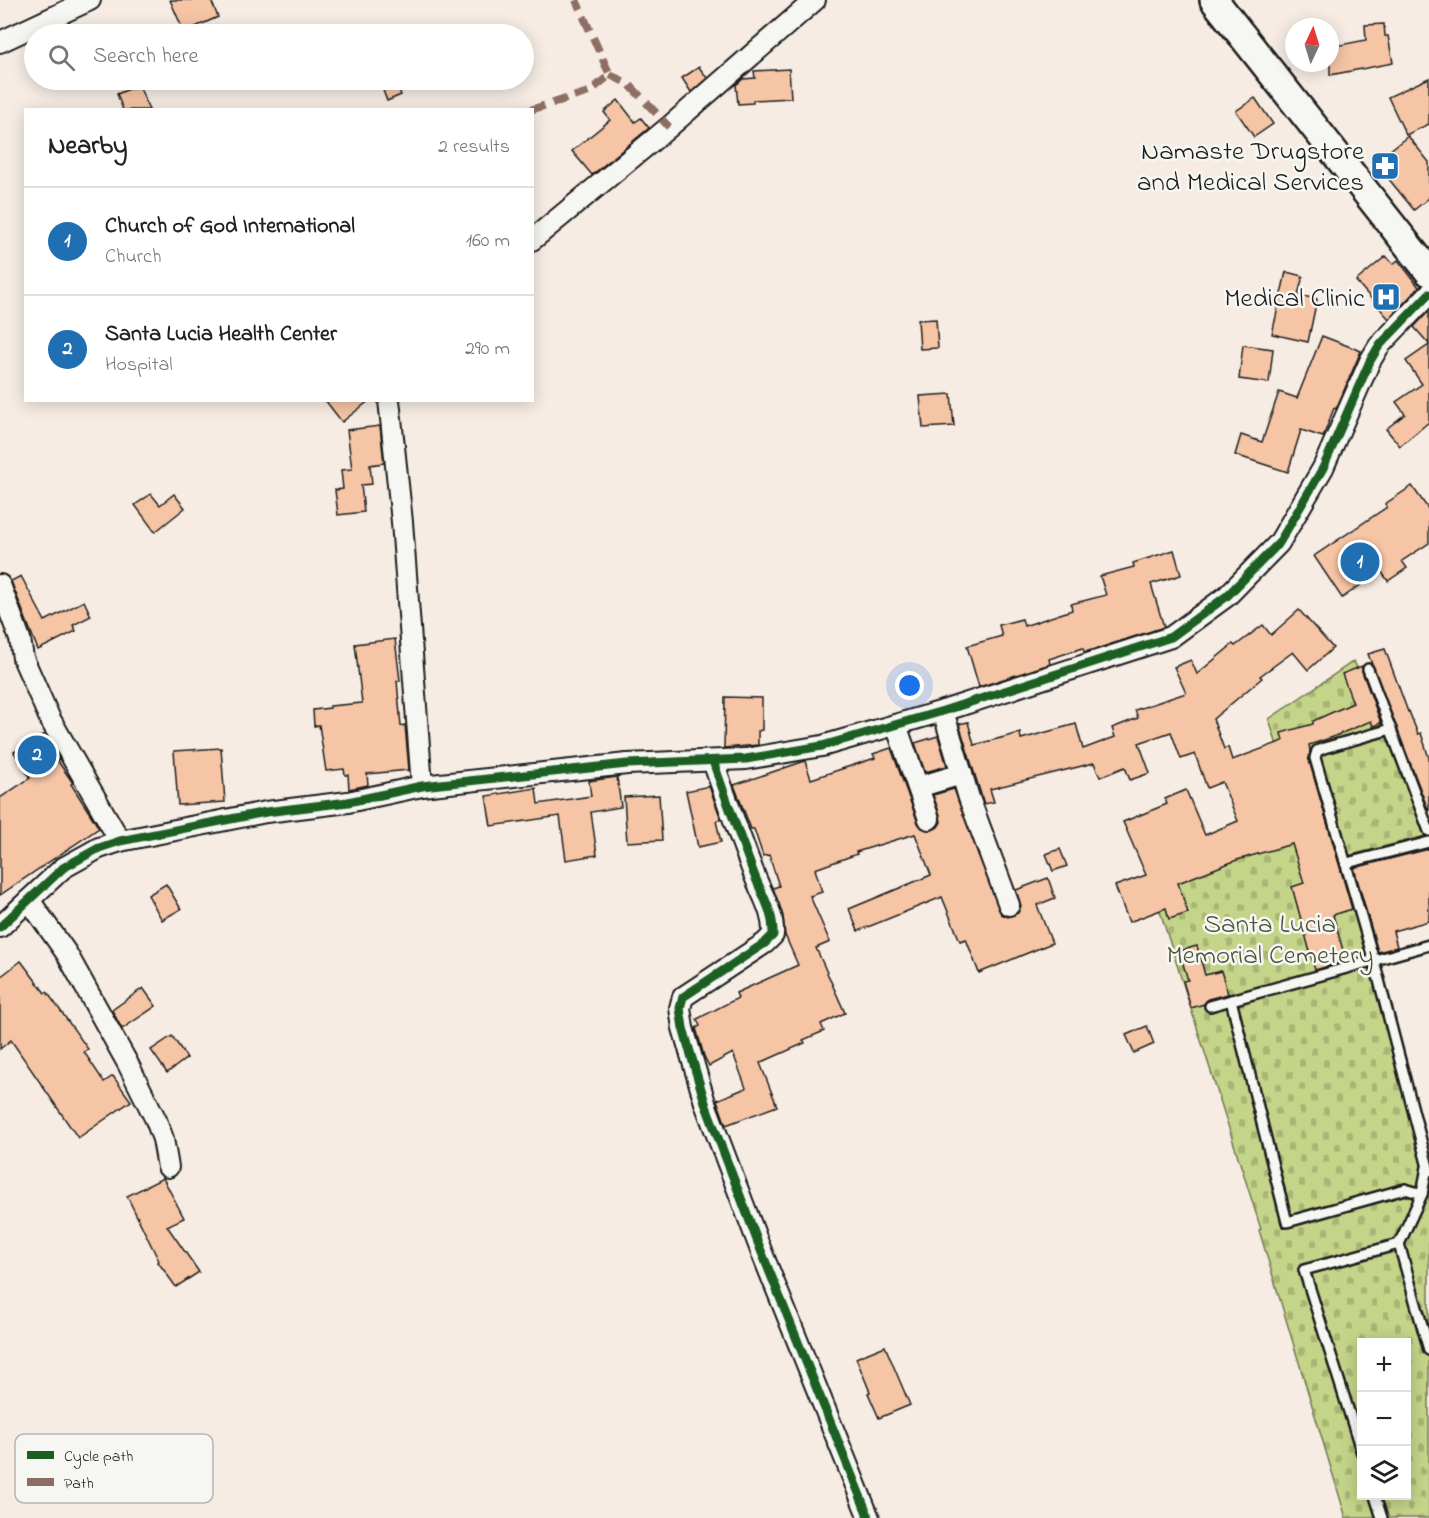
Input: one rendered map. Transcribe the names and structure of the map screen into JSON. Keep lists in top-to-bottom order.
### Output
{
  "parks": ["Santa Lucia Memorial Cemetery"],
  "places": {
    "pharmacy": ["Namaste Drugstore and Medical Services"],
    "hospital": ["Medical Clinic"]
  },
  "legend": ["Cycle path", "Path"],
  "north": "top",
  "page": {
    "search": "Search here",
    "heading": ["Nearby", "2 results"],
    "list": [
      {
        "mark": "1",
        "name": "Church of God International",
        "note": "Church",
        "value": "160 m"
      },
      {
        "mark": "2",
        "name": "Santa Lucia Health Center",
        "note": "Hospital",
        "value": "290 m"
      }
    ],
    "pins": ["1", "2"],
    "map_buttons": ["+", "−"]
  }
}
